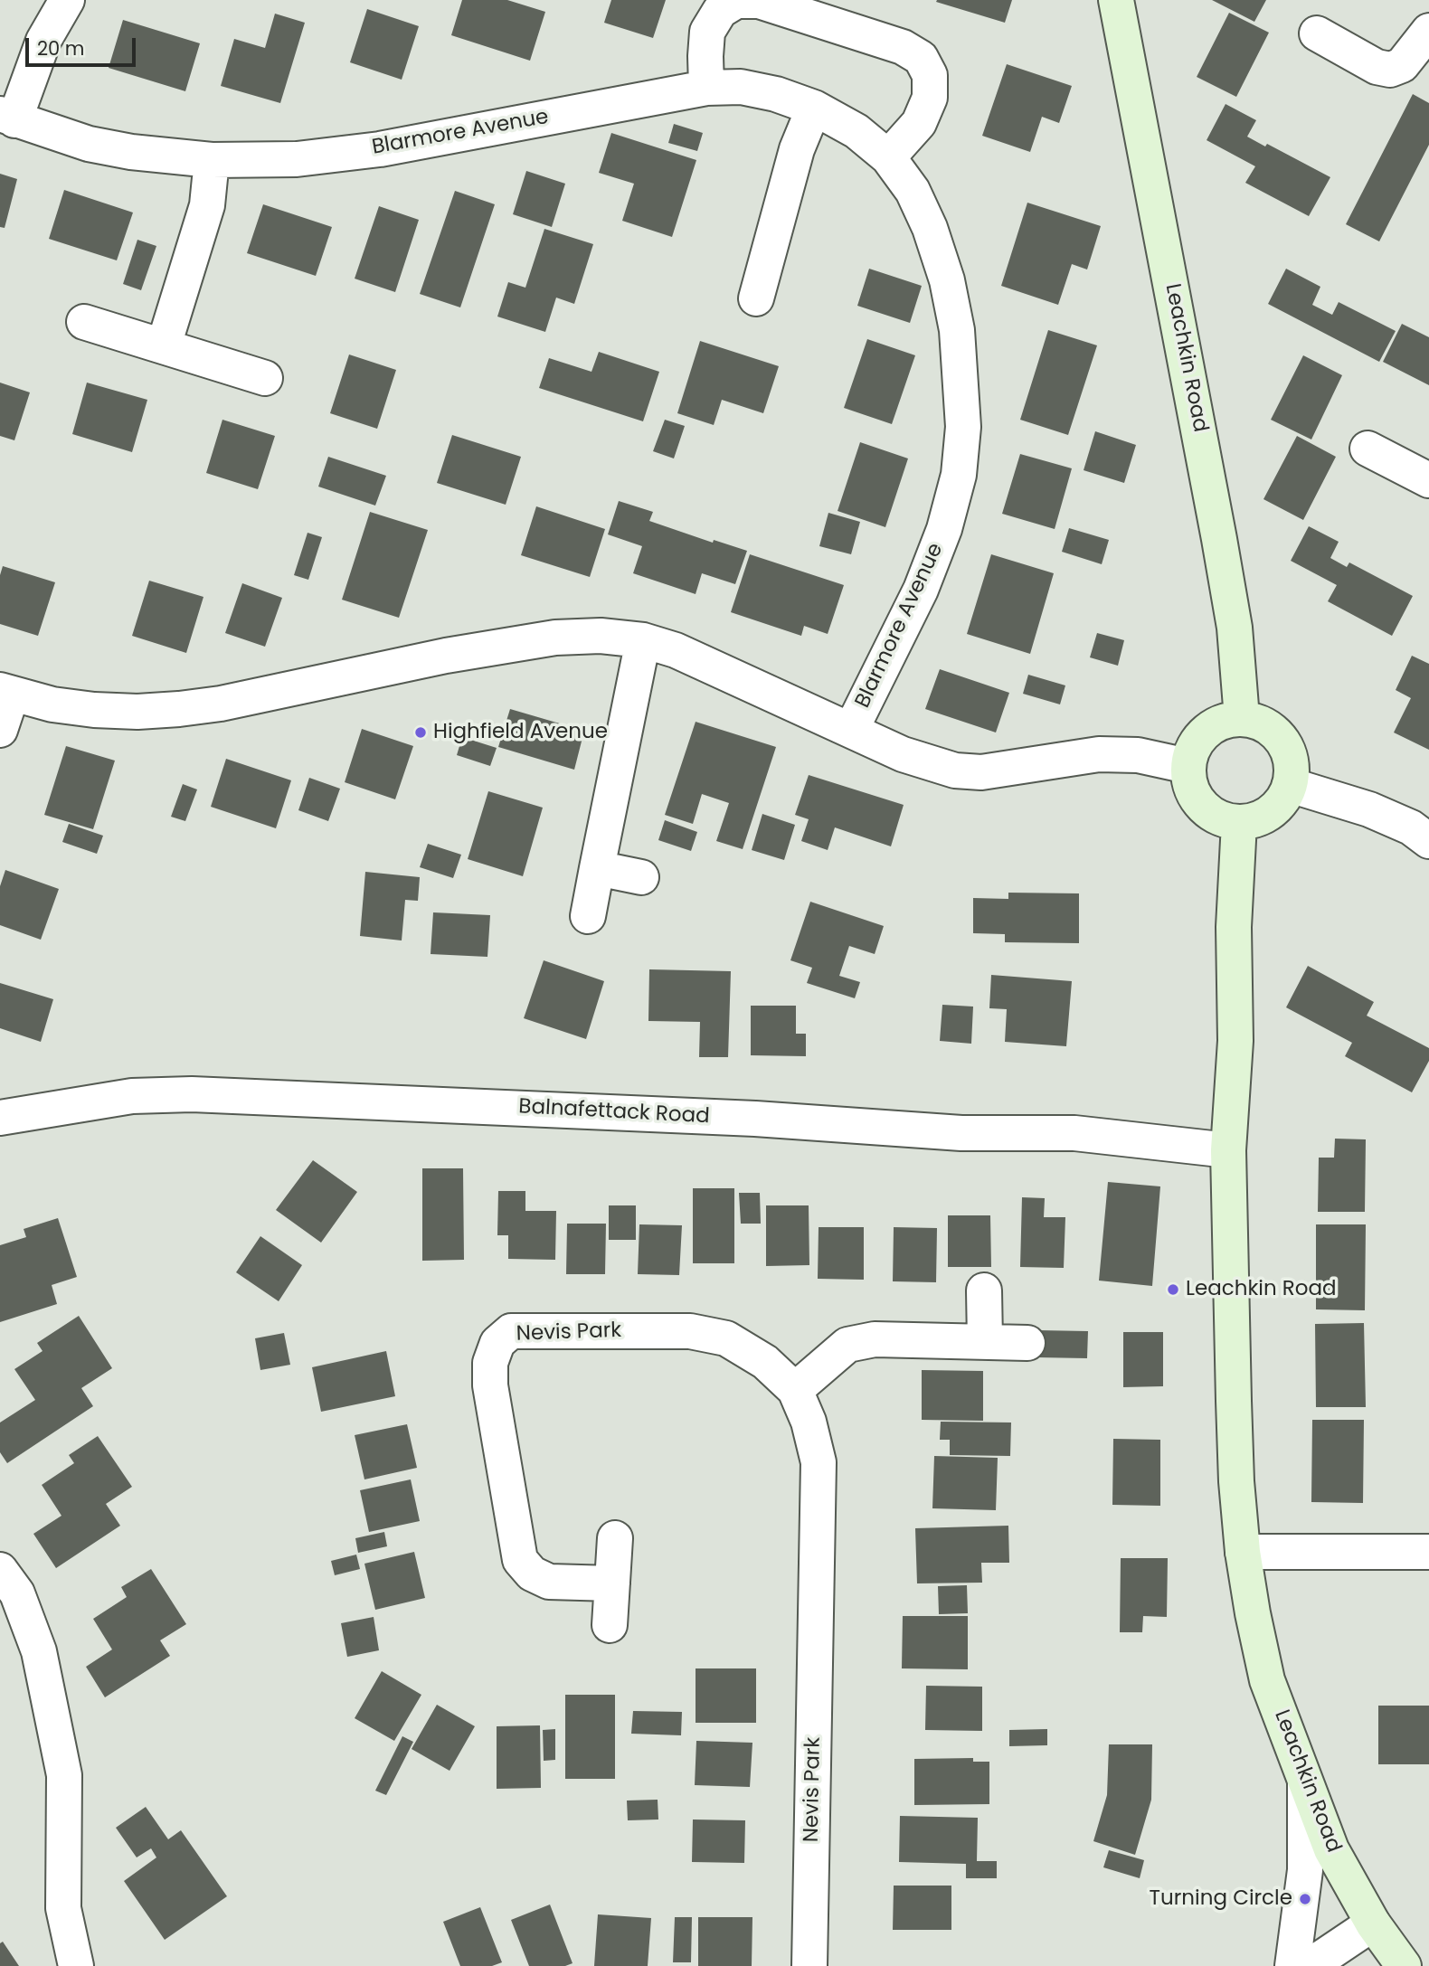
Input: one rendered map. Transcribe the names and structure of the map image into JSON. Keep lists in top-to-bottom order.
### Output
{
  "streets": {
    "street": [
      "Blarmore Avenue",
      "Leachkin Road",
      "Balnafettack Road",
      "Nevis Park"
    ]
  },
  "crossings": [
    ["Leachkin Road", "Balnafettack Road"]
  ],
  "places": ["Highfield Avenue", "Leachkin Road", "Turning Circle"],
  "scale_bar": "20 m"
}
